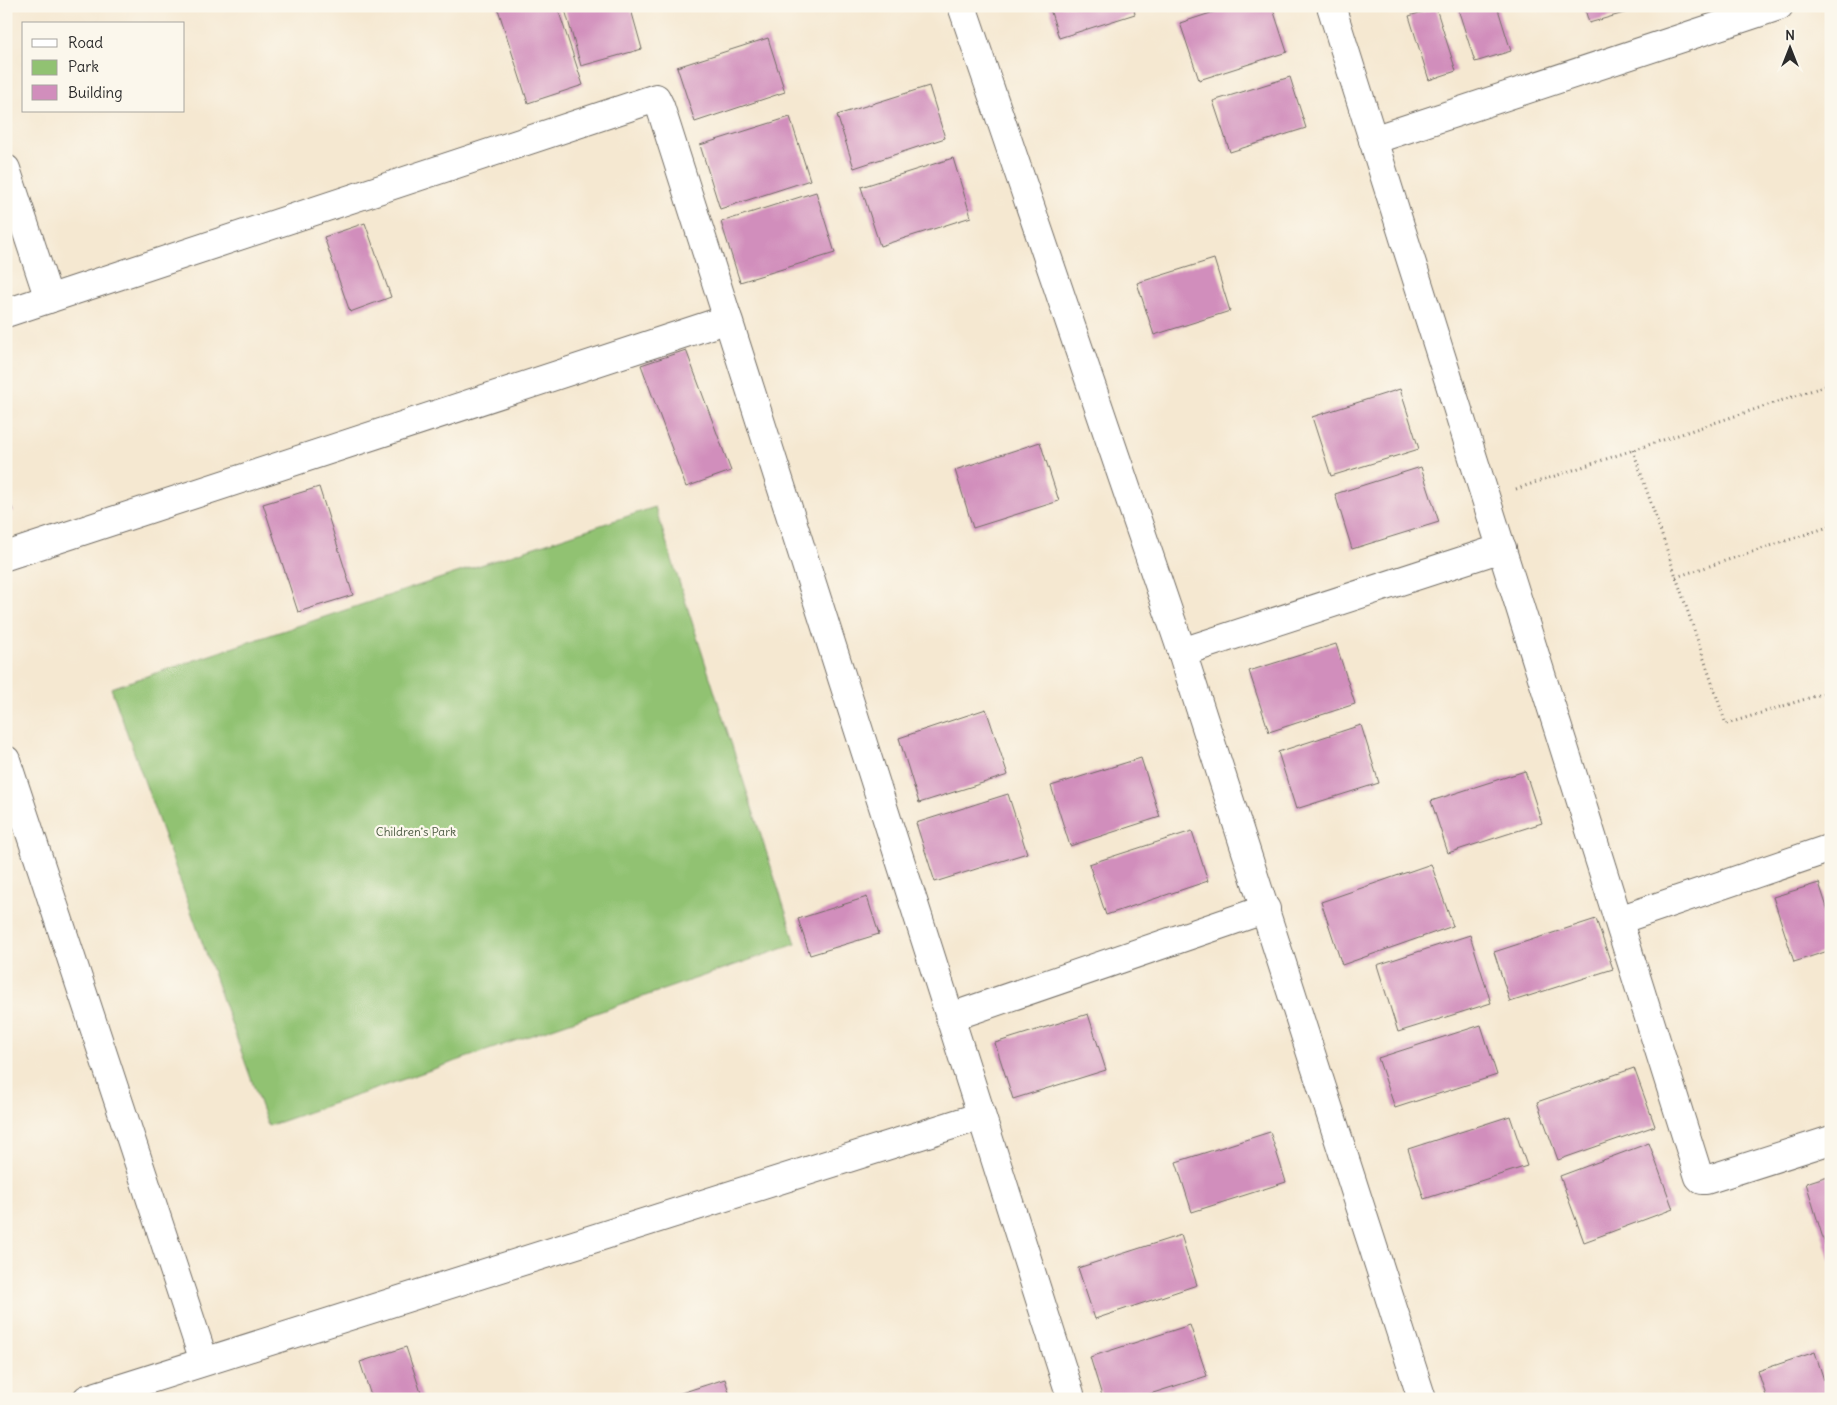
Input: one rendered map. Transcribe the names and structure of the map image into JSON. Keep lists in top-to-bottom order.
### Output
{
  "parks": ["Children's Park"],
  "legend": ["Road", "Park", "Building"],
  "north": "top"
}
